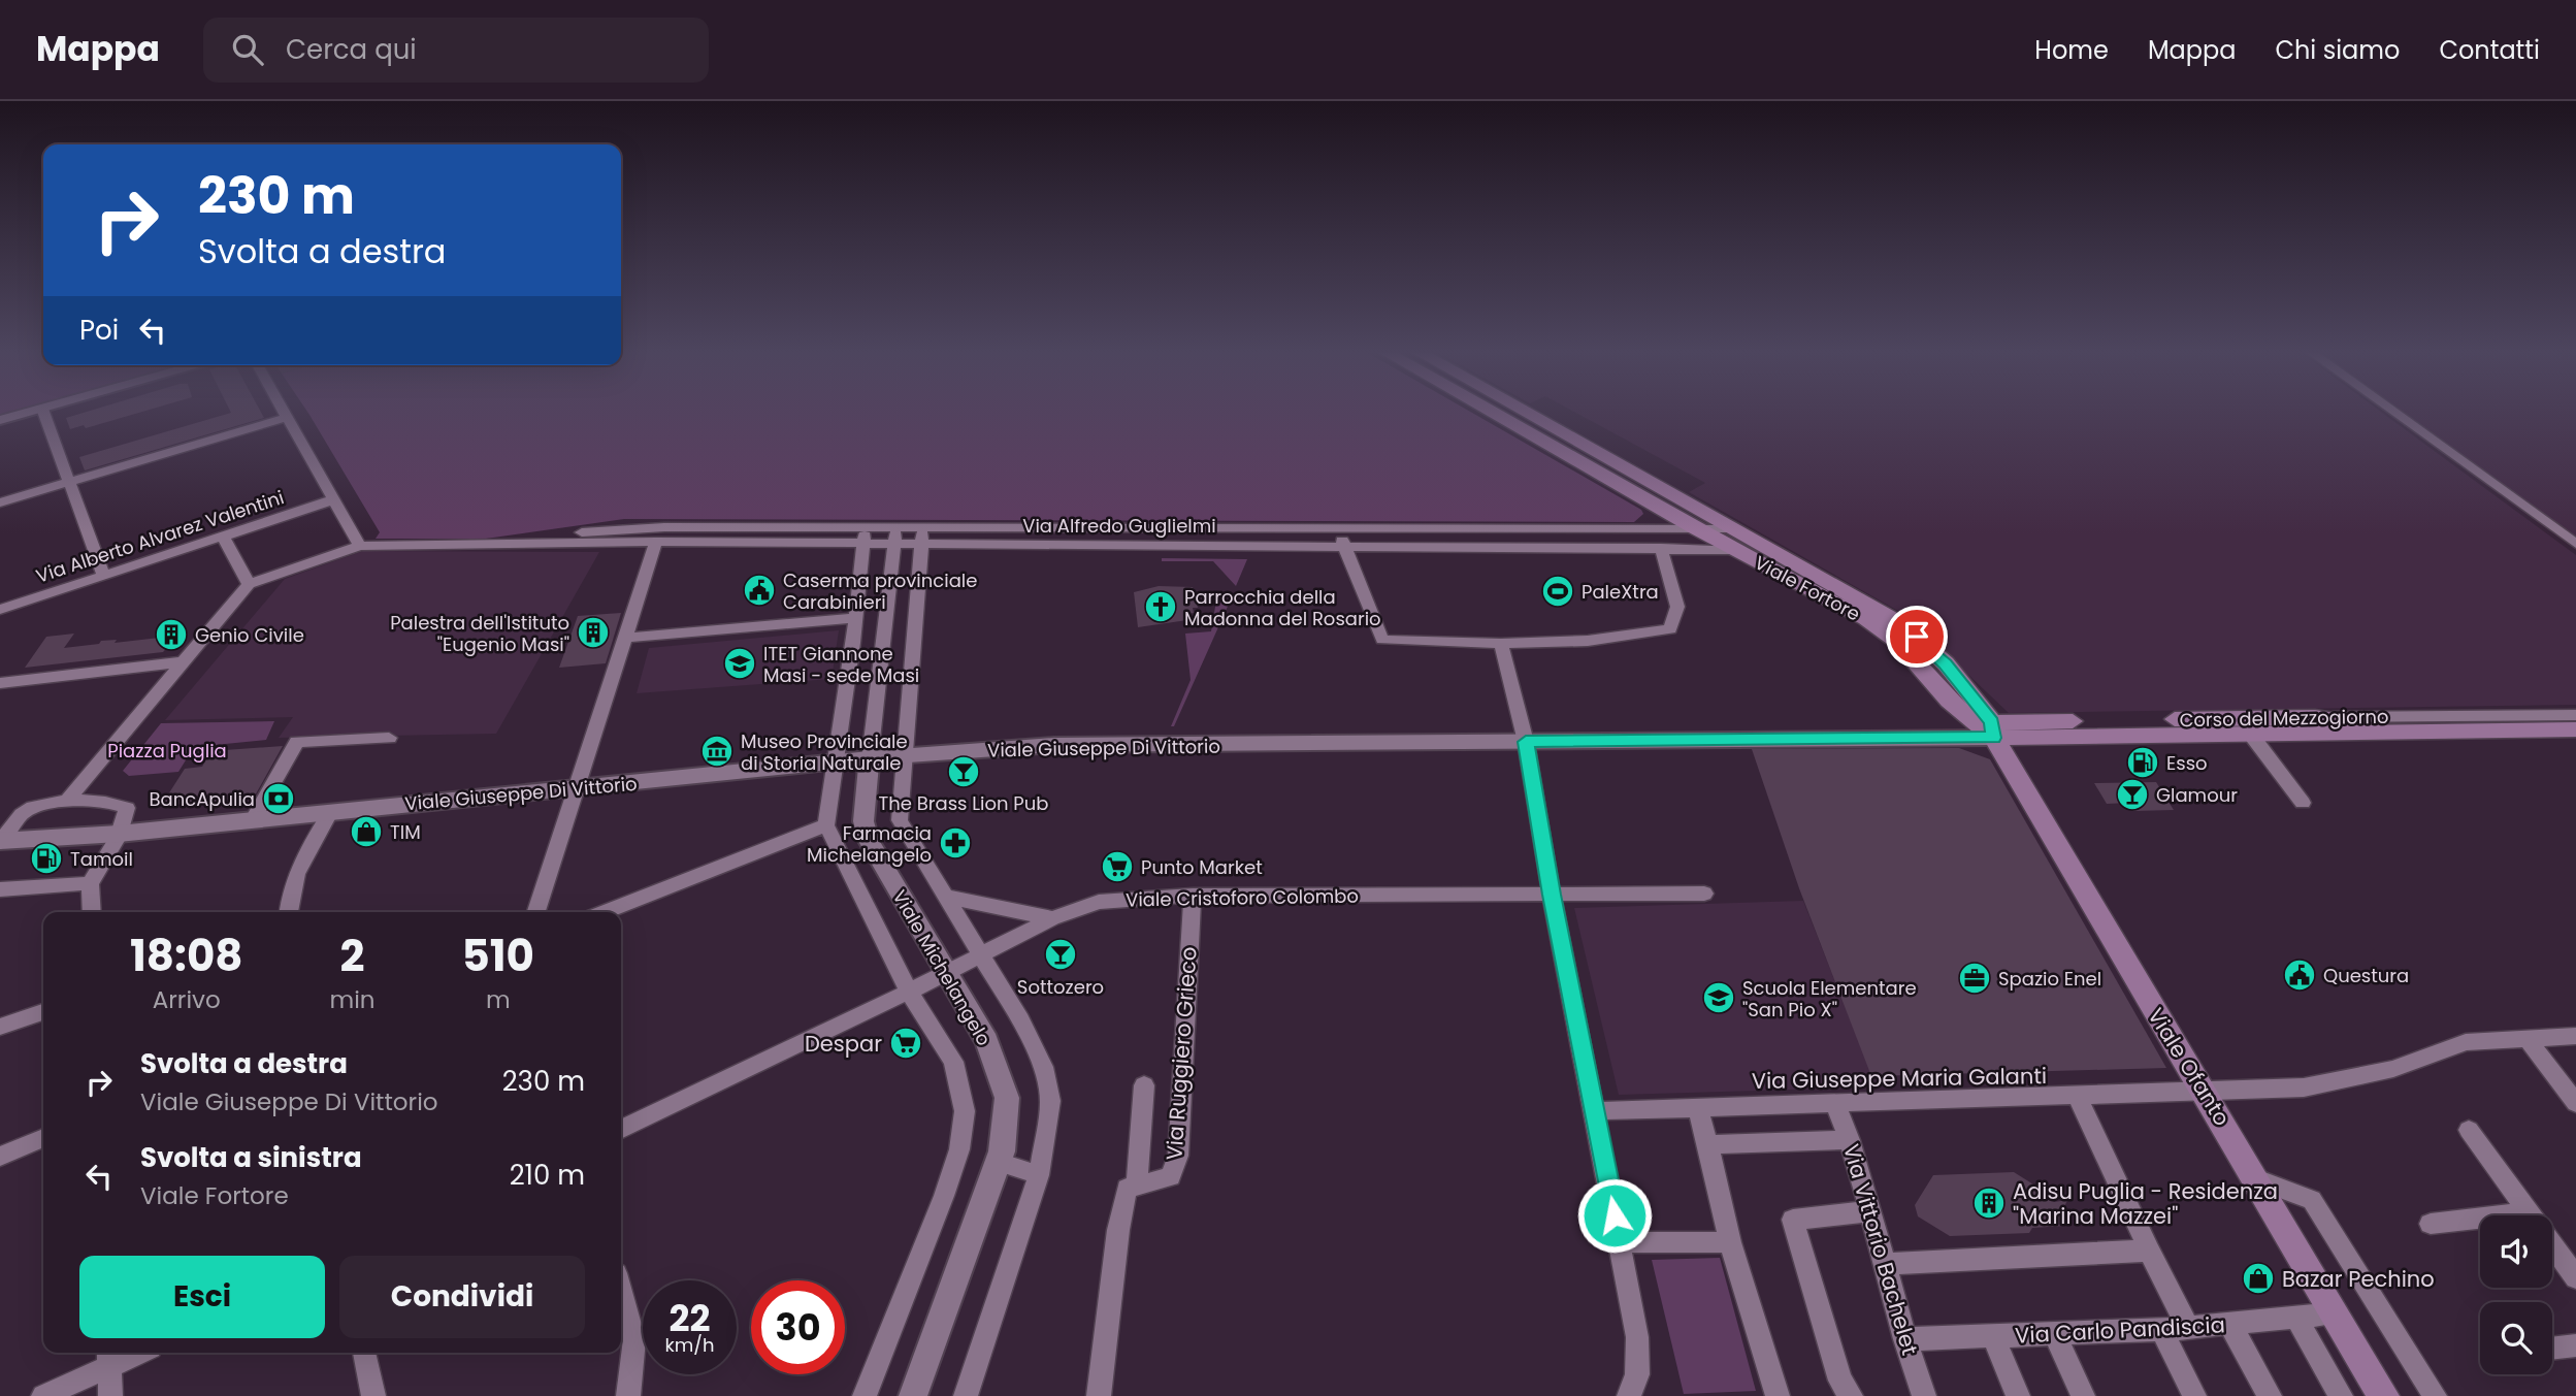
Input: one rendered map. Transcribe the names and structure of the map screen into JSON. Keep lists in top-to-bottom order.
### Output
{
  "streets": {
    "main road": ["Viale Fortore", "Corso del Mezzogiorno", "Viale Ofanto"],
    "street": [
      "Via Alfredo Guglielmi",
      "Via Alberto Alvarez Valentini",
      "Viale Giuseppe Di Vittorio",
      "Viale Cristoforo Colombo",
      "Viale Michelangelo",
      "Via Ruggiero Grieco",
      "Via Giuseppe Maria Galanti",
      "Via Vittorio Bachelet",
      "Via Carlo Pandiscia"
    ]
  },
  "crossings": [
    ["Via Alfredo Guglielmi", "Viale Fortore"],
    ["Via Alfredo Guglielmi", "Viale Michelangelo"],
    ["Viale Fortore", "Corso del Mezzogiorno"],
    ["Viale Fortore", "Viale Giuseppe Di Vittorio"],
    ["Viale Fortore", "Viale Ofanto"],
    ["Corso del Mezzogiorno", "Viale Giuseppe Di Vittorio"],
    ["Corso del Mezzogiorno", "Viale Ofanto"],
    ["Viale Giuseppe Di Vittorio", "Viale Michelangelo"],
    ["Viale Giuseppe Di Vittorio", "Viale Ofanto"],
    ["Viale Cristoforo Colombo", "Viale Michelangelo"],
    ["Viale Cristoforo Colombo", "Via Ruggiero Grieco"],
    ["Viale Ofanto", "Via Giuseppe Maria Galanti"],
    ["Viale Ofanto", "Via Carlo Pandiscia"],
    ["Via Giuseppe Maria Galanti", "Via Vittorio Bachelet"],
    ["Via Vittorio Bachelet", "Via Carlo Pandiscia"]
  ],
  "parks": ["Piazza Puglia"],
  "places": {
    "public building": ["Caserma provinciale Carabinieri", "Questura"],
    "sports": ["PaleXtra"],
    "church": ["Parrocchia della Madonna del Rosario"],
    "building": ["Palestra dell'Istituto \"Eugenio Masi\"", "Genio Civile", "Adisu Puglia - Residenza \"Marina Mazzei\""],
    "school or university": ["ITET Giannone Masi - sede Masi", "Scuola Elementare \"San Pio X\""],
    "museum": ["Museo Provinciale di Storia Naturale"],
    "fuel station": ["Esso", "Tamoil"],
    "bar": ["The Brass Lion Pub", "Glamour", "Sottozero"],
    "bank": ["BancApulia"],
    "shop": ["TIM", "Bazar Pechino"],
    "pharmacy": ["Farmacia Michelangelo"],
    "supermarket": ["Punto Market", "Despar"],
    "office": ["Spazio Enel"]
  },
  "page": {
    "header": "Mappa",
    "search": "Cerca qui",
    "nav": [
      "Home",
      "Mappa",
      "Chi siamo",
      "Contatti"
    ],
    "turn": ["230 m", "Svolta a destra"],
    "then": "Poi",
    "eta": [
      "18:08",
      "Arrivo",
      "2",
      "min",
      "510",
      "m"
    ],
    "list": [
      {
        "name": "Svolta a destra",
        "note": "Viale Giuseppe Di Vittorio",
        "value": "230 m"
      },
      {
        "name": "Svolta a sinistra",
        "note": "Viale Fortore",
        "value": "210 m"
      }
    ],
    "buttons": ["Esci", "Condividi"],
    "speed": "22 km/h",
    "limit": "30"
  }
}
